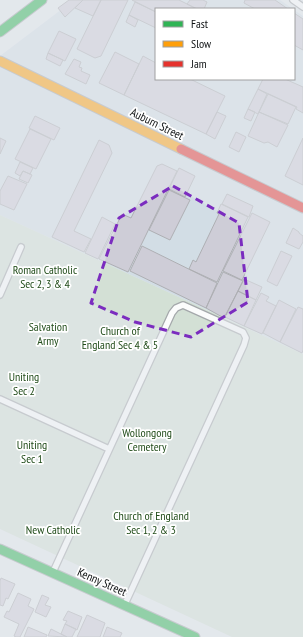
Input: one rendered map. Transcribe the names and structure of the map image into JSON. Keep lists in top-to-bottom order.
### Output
{
  "streets": {
    "street": ["Auburn Street", "Kenny Street"]
  },
  "parks": [
    "Roman Catholic Sec 2, 3 & 4",
    "Salvation Army",
    "Church of England Sec 4 & 5",
    "Uniting Sec 2",
    "Wollongong Cemetery",
    "Uniting Sec 1",
    "Church of England Sec 1, 2 & 3",
    "New Catholic"
  ],
  "legend": ["Fast", "Slow", "Jam"]
}
